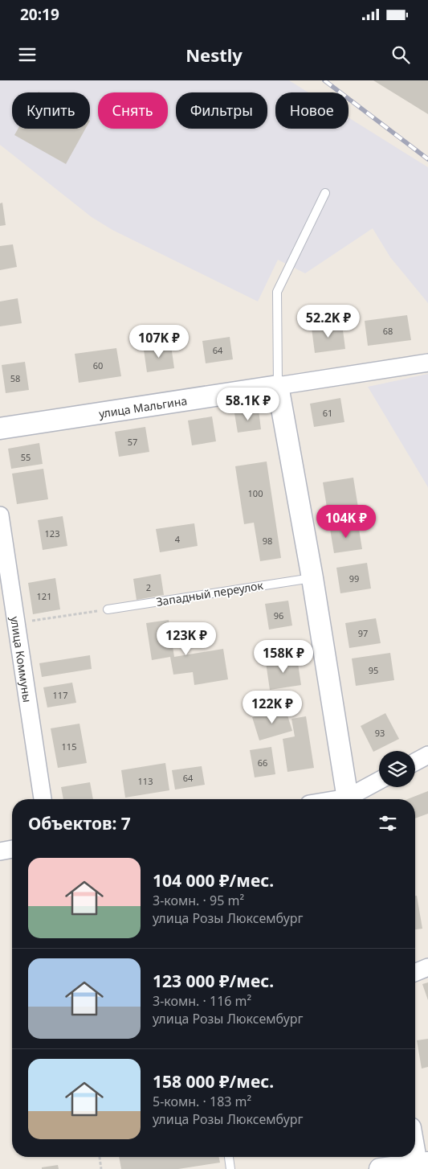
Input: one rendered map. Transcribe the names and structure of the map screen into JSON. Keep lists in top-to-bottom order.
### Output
{
  "streets": {
    "street": ["улица Мальгина", "улица Коммуны"],
    "lane": ["Западный переулок"]
  },
  "house_numbers": [
    "68",
    "64",
    "60",
    "58",
    "61",
    "57",
    "55",
    "100",
    "123",
    "4",
    "98",
    "99",
    "2",
    "121",
    "96",
    "97",
    "95",
    "117",
    "93",
    "115",
    "66",
    "64",
    "113"
  ],
  "page": {
    "status": "20:19",
    "header": "Nestly",
    "chip": [
      "Купить",
      "Снять",
      "Фильтры",
      "Новое"
    ],
    "price": [
      "52.2K ₽",
      "107K ₽",
      "58.1K ₽",
      "104K ₽",
      "123K ₽",
      "158K ₽",
      "122K ₽"
    ],
    "heading": "Объектов: 7",
    "list": [
      {
        "name": "104 000 ₽/мес.",
        "note": "3-комн. · 95 m² · улица Розы Люксембург"
      },
      {
        "name": "123 000 ₽/мес.",
        "note": "3-комн. · 116 m² · улица Розы Люксембург"
      },
      {
        "name": "158 000 ₽/мес.",
        "note": "5-комн. · 183 m² · улица Розы Люксембург"
      }
    ]
  }
}
